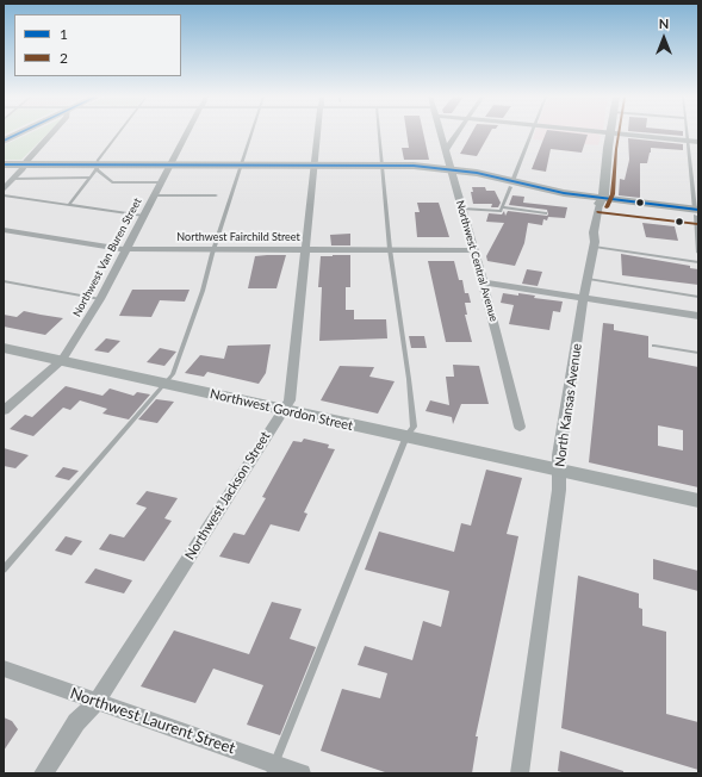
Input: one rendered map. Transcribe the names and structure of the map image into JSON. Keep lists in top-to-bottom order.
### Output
{
  "streets": {
    "main road": ["North Kansas Avenue", "Northwest Gordon Street"],
    "street": [
      "Northwest Fairchild Street",
      "Northwest Van Buren Street",
      "Northwest Central Avenue",
      "Northwest Jackson Street",
      "Northwest Laurent Street"
    ]
  },
  "crossings": [
    ["Northwest Fairchild Street", "Northwest Van Buren Street"],
    ["Northwest Fairchild Street", "Northwest Central Avenue"],
    ["Northwest Fairchild Street", "Northwest Jackson Street"],
    ["Northwest Van Buren Street", "Northwest Gordon Street"],
    ["North Kansas Avenue", "Northwest Gordon Street"],
    ["Northwest Gordon Street", "Northwest Jackson Street"],
    ["Northwest Jackson Street", "Northwest Laurent Street"]
  ],
  "lines": ["transit line 1", "transit line 2"],
  "legend": ["1", "2"],
  "north": "top"
}
